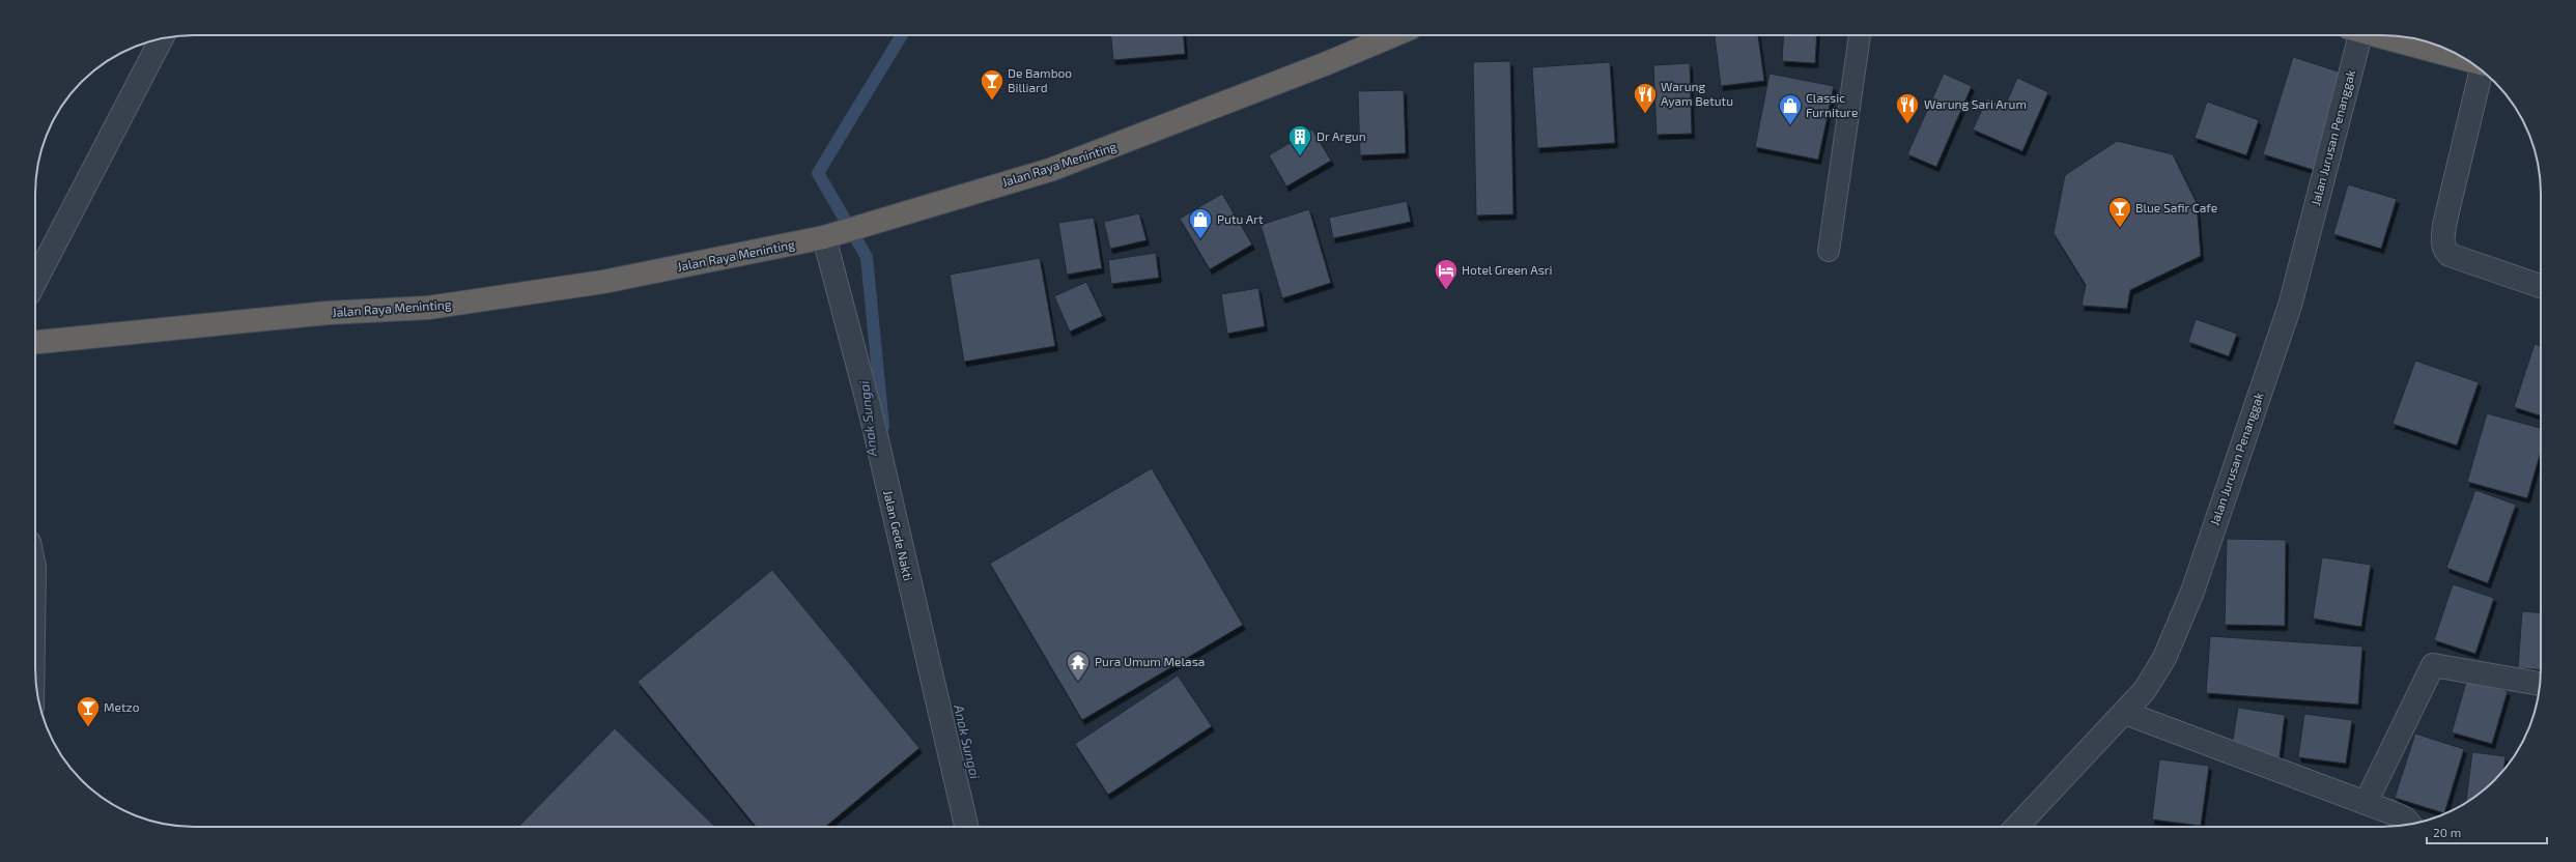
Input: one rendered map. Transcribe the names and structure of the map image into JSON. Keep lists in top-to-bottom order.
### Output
{
  "streets": {
    "highway": ["Jalan Raya Meninting"],
    "street": ["Jalan Jurusan Penanggak", "Jalan Gede Nakti"]
  },
  "crossings": [
    ["Jalan Raya Meninting", "Jalan Gede Nakti"]
  ],
  "water": ["Anak Sungai"],
  "places": {
    "bar": ["De Bamboo Billiard", "Blue Safir Cafe", "Metzo"],
    "restaurant": ["Warung Ayam Betutu", "Warung Sari Arum"],
    "shop": ["Classic Furniture", "Putu Art"],
    "building": ["Dr Argun"],
    "hotel": ["Hotel Green Asri"],
    "temple": ["Pura Umum Melasa"]
  },
  "scale_bar": "20 m"
}
